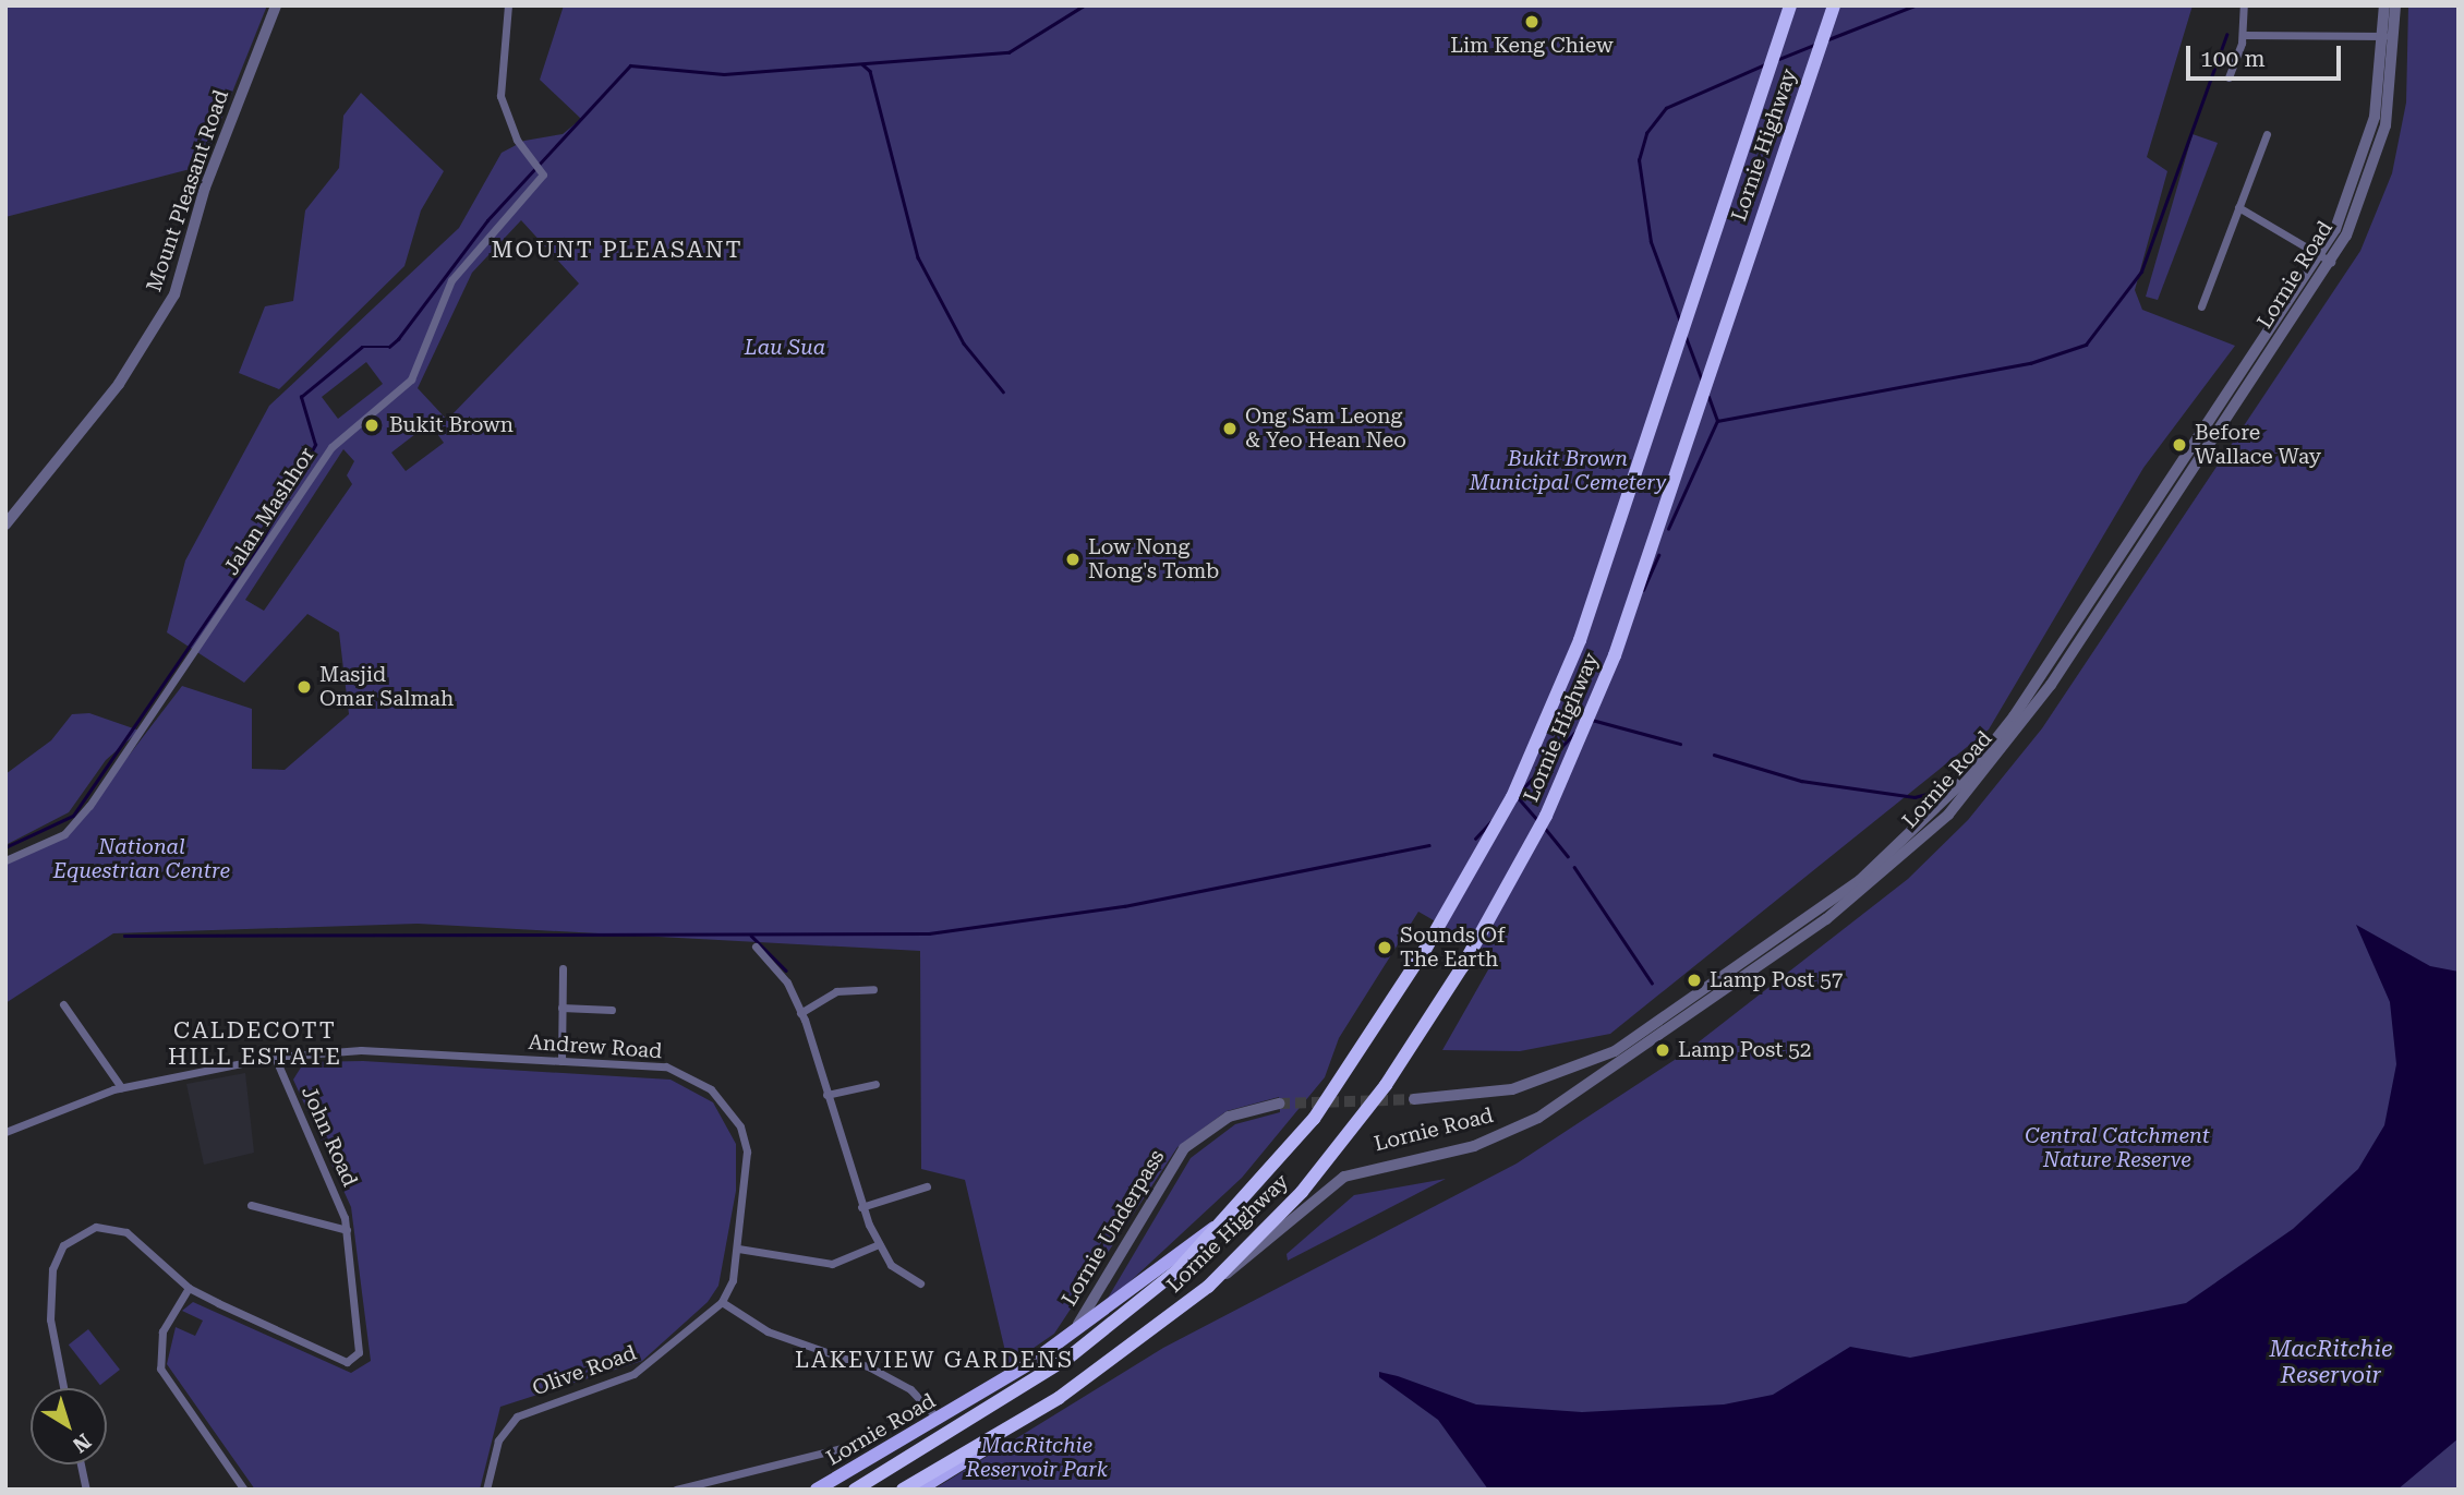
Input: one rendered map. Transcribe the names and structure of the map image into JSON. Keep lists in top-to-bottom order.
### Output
{
  "streets": {
    "highway": ["Lornie Highway", "Lornie Road"],
    "street": [
      "Mount Pleasant Road",
      "Jalan Mashhor",
      "Andrew Road",
      "John Road",
      "Lornie Underpass",
      "Olive Road"
    ]
  },
  "crossings": [
    ["Lornie Highway", "Lornie Road"],
    ["Lornie Road", "Lornie Underpass"],
    ["Andrew Road", "John Road"],
    ["Andrew Road", "Olive Road"]
  ],
  "districts": ["MOUNT PLEASANT", "CALDECOTT HILL ESTATE", "LAKEVIEW GARDENS"],
  "water": ["MacRitchie Reservoir"],
  "parks": [
    "Lau Sua",
    "Bukit Brown Municipal Cemetery",
    "National Equestrian Centre",
    "Central Catchment Nature Reserve",
    "MacRitchie Reservoir Park"
  ],
  "places": [
    "Lim Keng Chiew",
    "Bukit Brown",
    "Ong Sam Leong & Yeo Hean Neo",
    "Before Wallace Way",
    "Low Nong Nong's Tomb",
    "Masjid Omar Salmah",
    "Sounds Of The Earth",
    "Lamp Post 57",
    "Lamp Post 52"
  ],
  "scale_bar": "100 m",
  "north": "bottom right"
}
